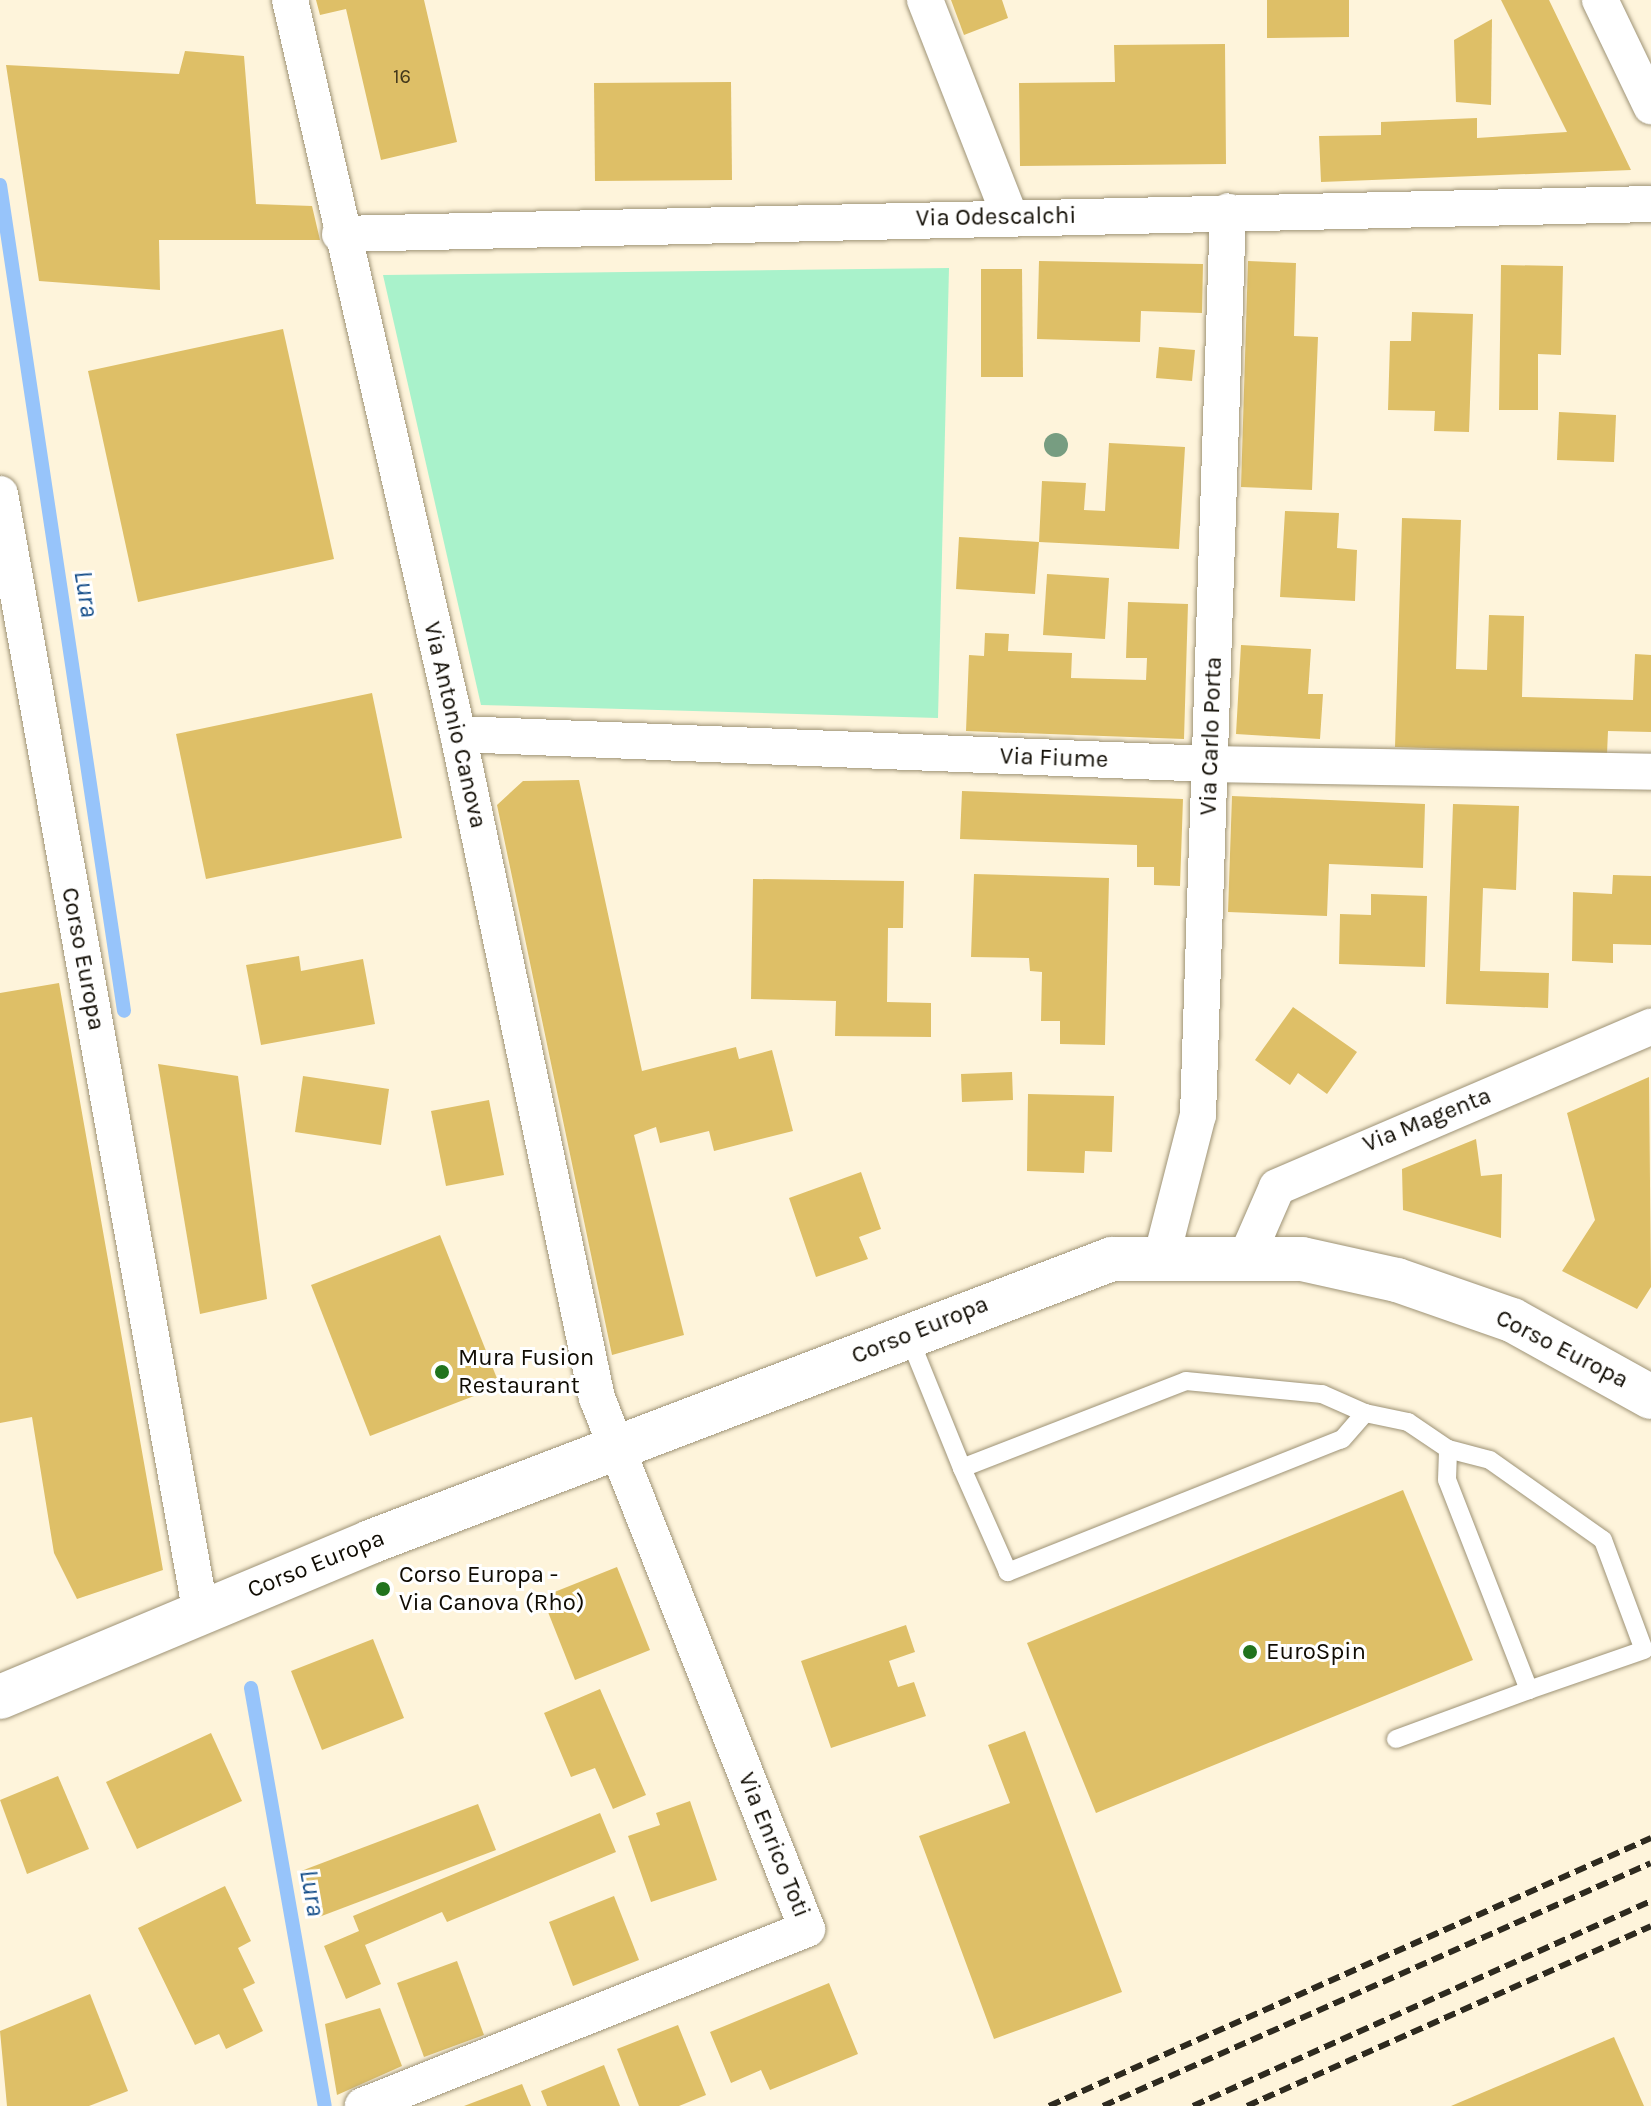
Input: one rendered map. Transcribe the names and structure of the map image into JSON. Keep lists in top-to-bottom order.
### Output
{
  "streets": {
    "main road": ["Corso Europa"],
    "street": [
      "Via Odescalchi",
      "Via Antonio Canova",
      "Via Carlo Porta",
      "Via Fiume",
      "Via Magenta",
      "Via Enrico Toti"
    ]
  },
  "crossings": [
    ["Via Odescalchi", "Via Antonio Canova"],
    ["Via Odescalchi", "Via Carlo Porta"],
    ["Via Antonio Canova", "Via Fiume"],
    ["Via Antonio Canova", "Corso Europa"],
    ["Via Antonio Canova", "Via Enrico Toti"],
    ["Via Carlo Porta", "Via Fiume"],
    ["Via Carlo Porta", "Corso Europa"],
    ["Corso Europa", "Via Magenta"],
    ["Corso Europa", "Via Enrico Toti"]
  ],
  "water": ["Lura"],
  "places": ["Mura Fusion Restaurant", "Corso Europa - Via Canova (Rho)", "EuroSpin"],
  "house_numbers": ["16"]
}
